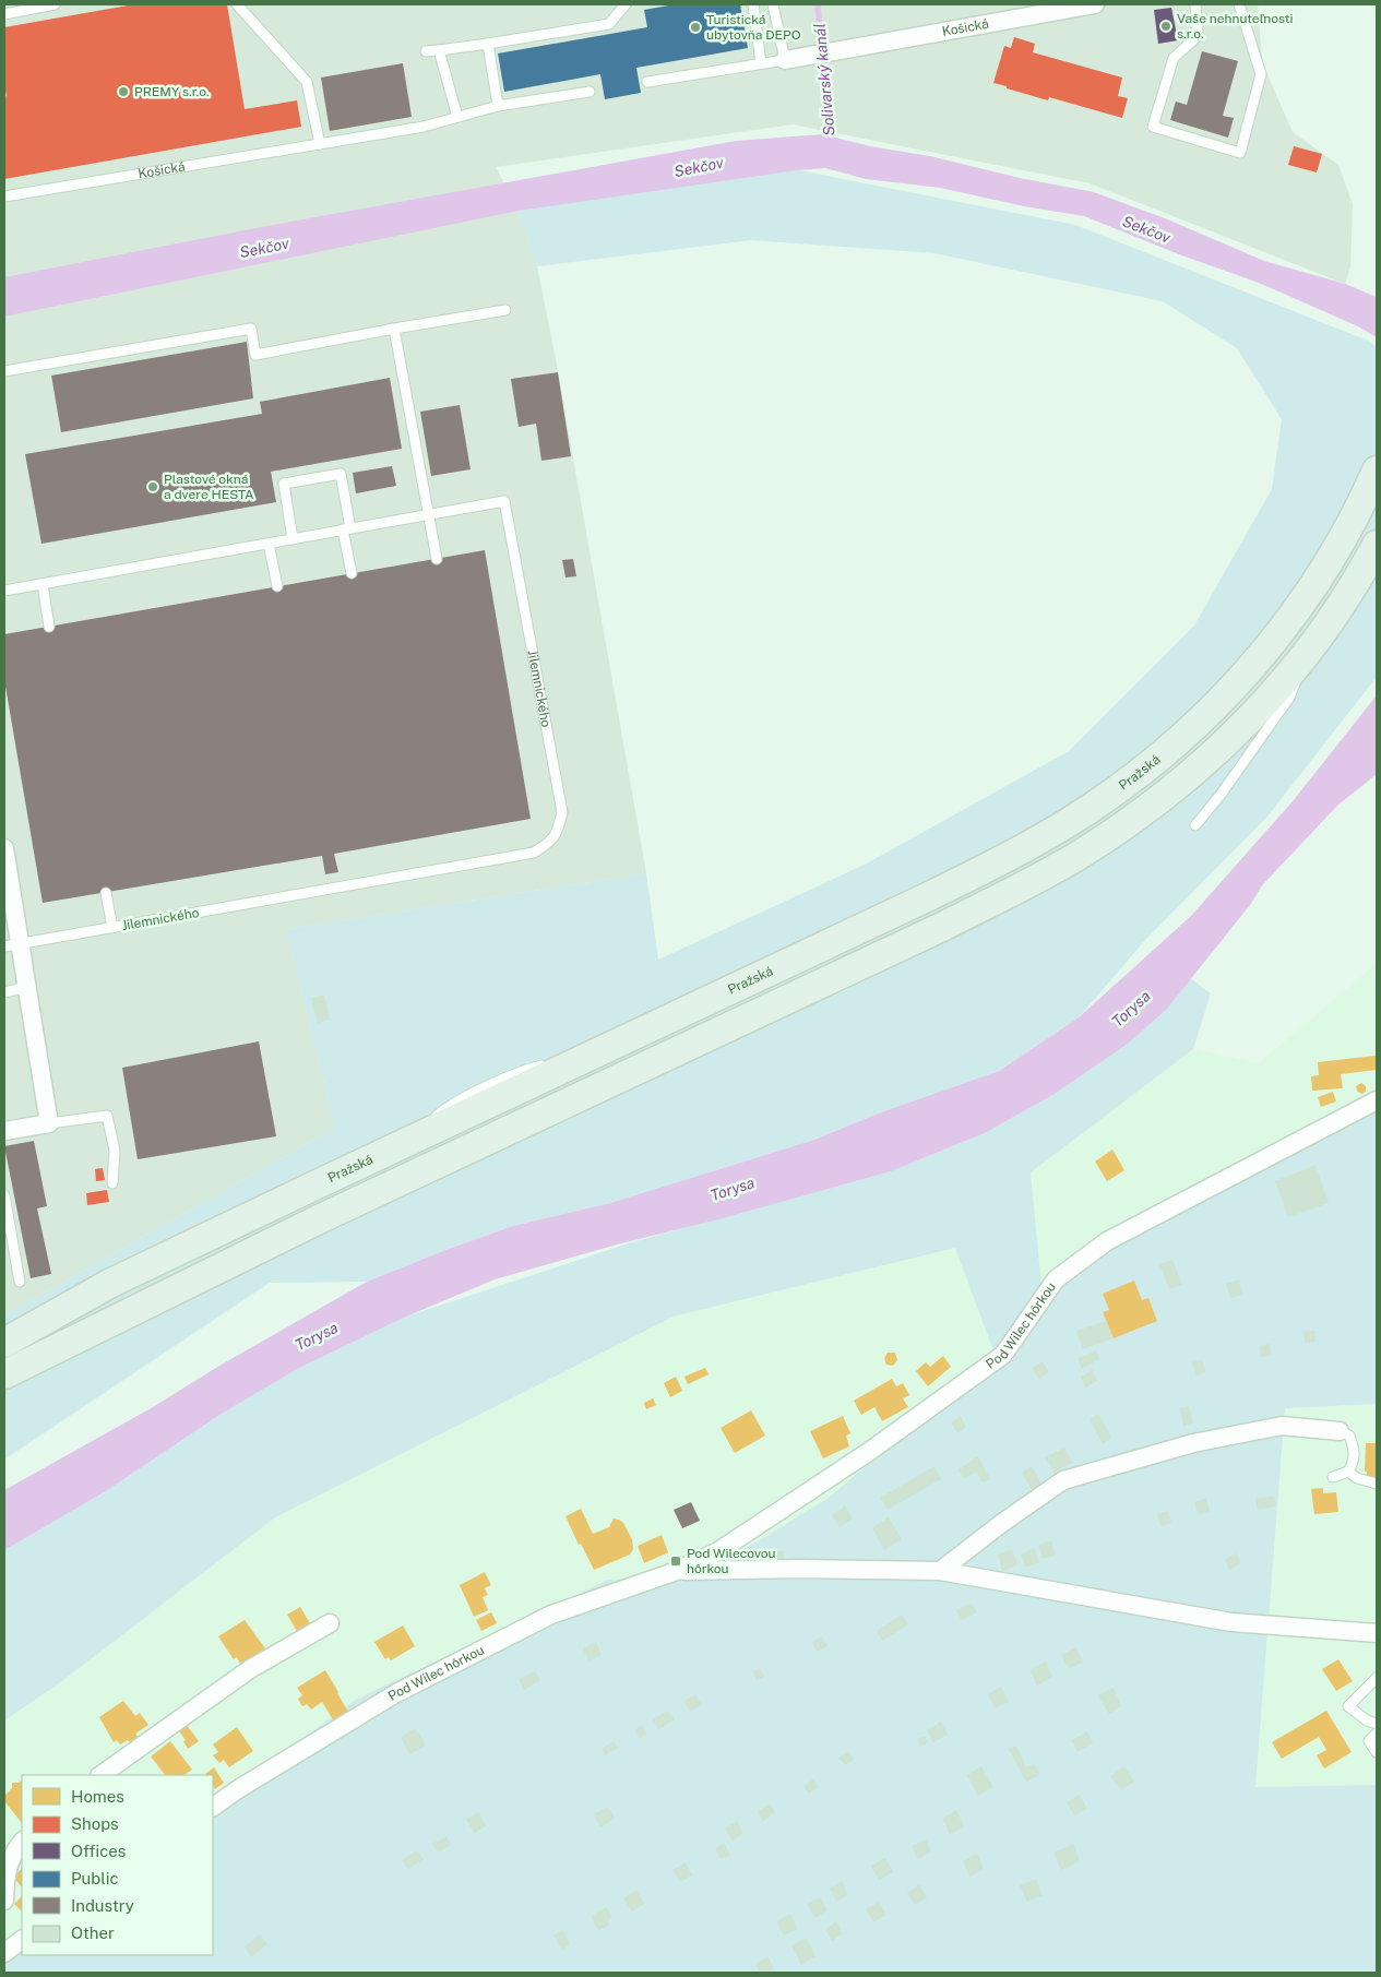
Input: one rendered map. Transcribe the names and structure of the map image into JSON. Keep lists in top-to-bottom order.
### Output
{
  "streets": {
    "main road": ["Pražská"],
    "street": ["Košická", "Pod Wilec hôrkou"],
    "lane": ["Jilemnického"]
  },
  "water": ["Solivarský kanál", "Sekčov", "Torysa"],
  "places": {
    "other": [
      "Vaše nehnuteľnosti s.r.o.",
      "Turistická ubytovňa DEPO",
      "PREMY s.r.o.",
      "Plastové okná a dvere HESTA"
    ],
    "transit": ["Pod Wilecovou hôrkou"]
  },
  "legend": [
    "Homes",
    "Shops",
    "Offices",
    "Public",
    "Industry",
    "Other"
  ]
}
